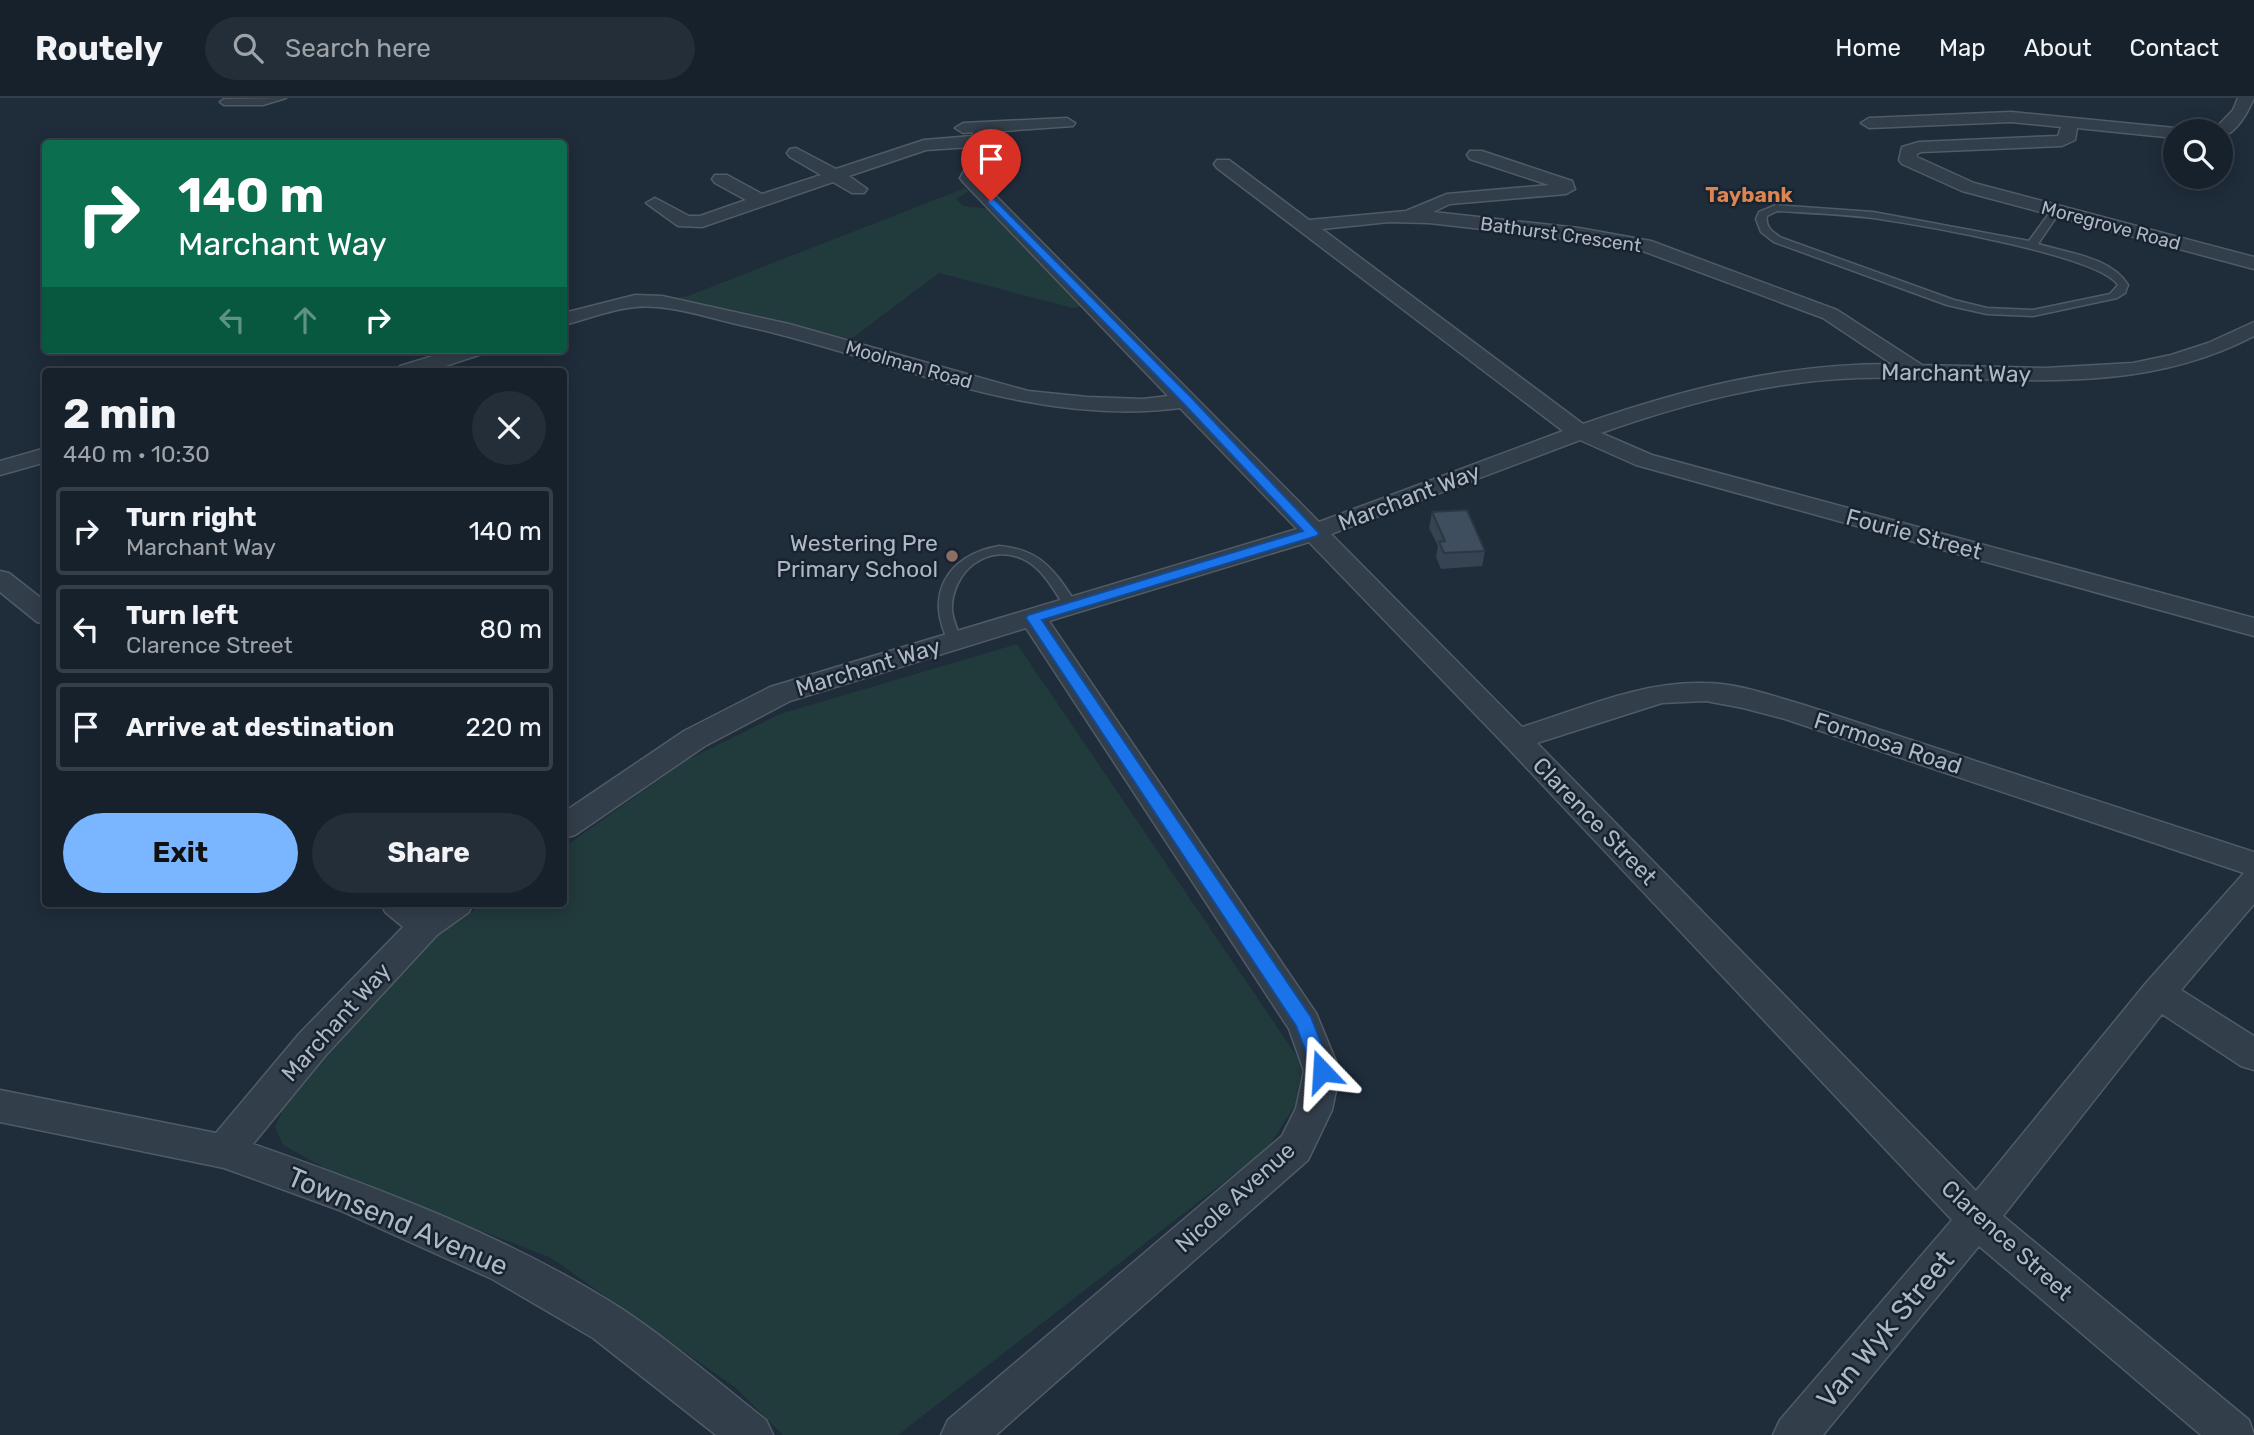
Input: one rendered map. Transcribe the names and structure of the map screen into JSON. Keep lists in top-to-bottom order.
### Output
{
  "streets": {
    "street": [
      "Moregrove Road",
      "Bathurst Crescent",
      "Moolman Road",
      "Marchant Way",
      "Fourie Street",
      "Formosa Road",
      "Clarence Street",
      "Nicole Avenue",
      "Townsend Avenue",
      "Van Wyk Street"
    ]
  },
  "crossings": [
    ["Bathurst Crescent", "Marchant Way"],
    ["Moolman Road", "Clarence Street"],
    ["Marchant Way", "Fourie Street"],
    ["Marchant Way", "Clarence Street"],
    ["Marchant Way", "Nicole Avenue"],
    ["Marchant Way", "Townsend Avenue"],
    ["Formosa Road", "Clarence Street"],
    ["Clarence Street", "Van Wyk Street"]
  ],
  "districts": ["Taybank"],
  "places": ["Westering Pre Primary School"],
  "page": {
    "header": "Routely",
    "search": "Search here",
    "nav": [
      "Home",
      "Map",
      "About",
      "Contact"
    ],
    "turn": ["140 m", "Marchant Way"],
    "heading": ["2 min", "440 m · 10:30"],
    "list": [
      {
        "name": "Turn right",
        "note": "Marchant Way",
        "value": "140 m"
      },
      {
        "name": "Turn left",
        "note": "Clarence Street",
        "value": "80 m"
      },
      {
        "name": "Arrive at destination",
        "value": "220 m"
      }
    ],
    "buttons": ["Exit", "Share"]
  }
}
